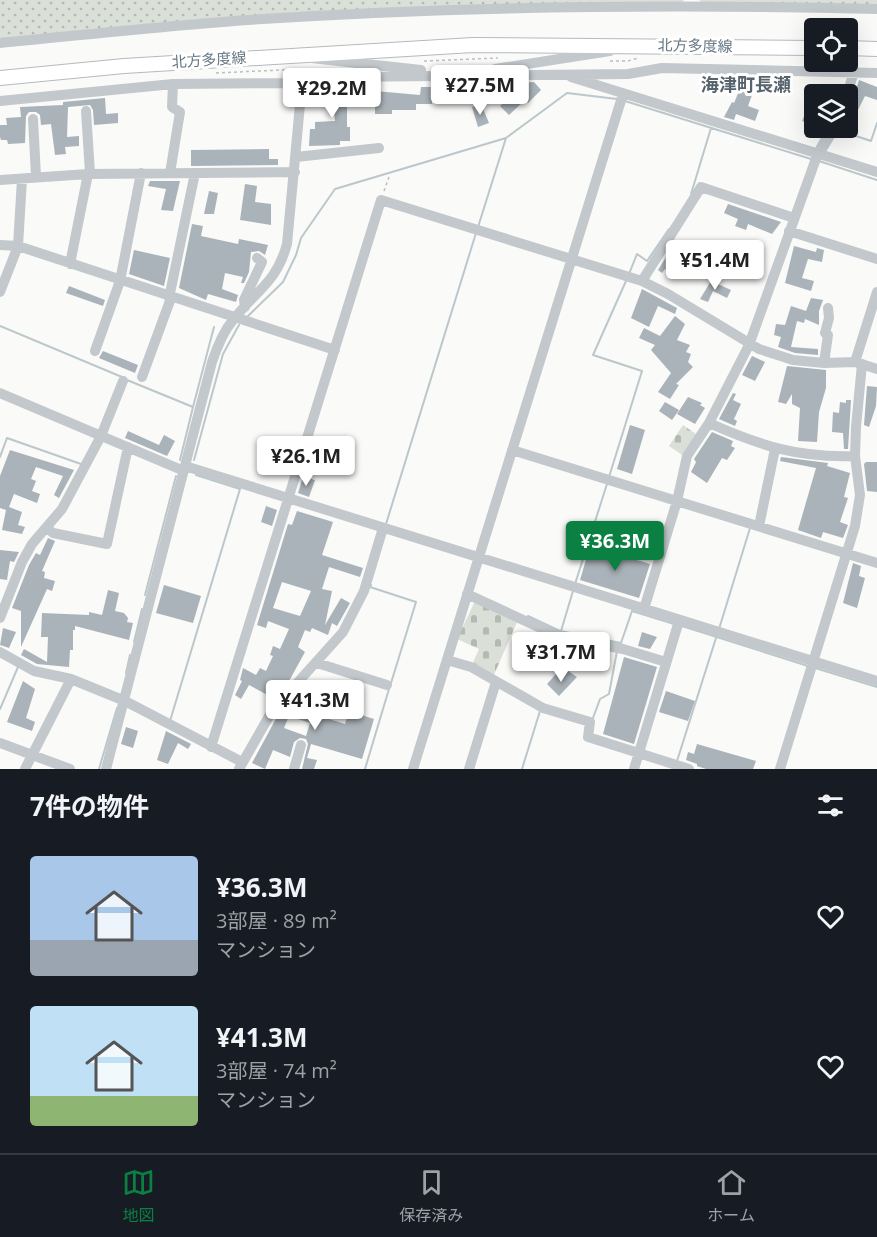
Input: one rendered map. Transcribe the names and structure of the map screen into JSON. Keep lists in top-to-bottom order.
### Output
{
  "streets": {
    "main road": ["北方多度線"]
  },
  "districts": ["海津町長瀬"],
  "page": {
    "price": [
      "¥27.5M",
      "¥29.2M",
      "¥51.4M",
      "¥26.1M",
      "¥36.3M",
      "¥31.7M",
      "¥41.3M"
    ],
    "heading": "7件の物件",
    "list": [
      {
        "name": "¥36.3M",
        "note": "3部屋 · 89 m² · マンション"
      },
      {
        "name": "¥41.3M",
        "note": "3部屋 · 74 m² · マンション"
      }
    ],
    "tabs": ["地図", "保存済み", "ホーム"]
  }
}
